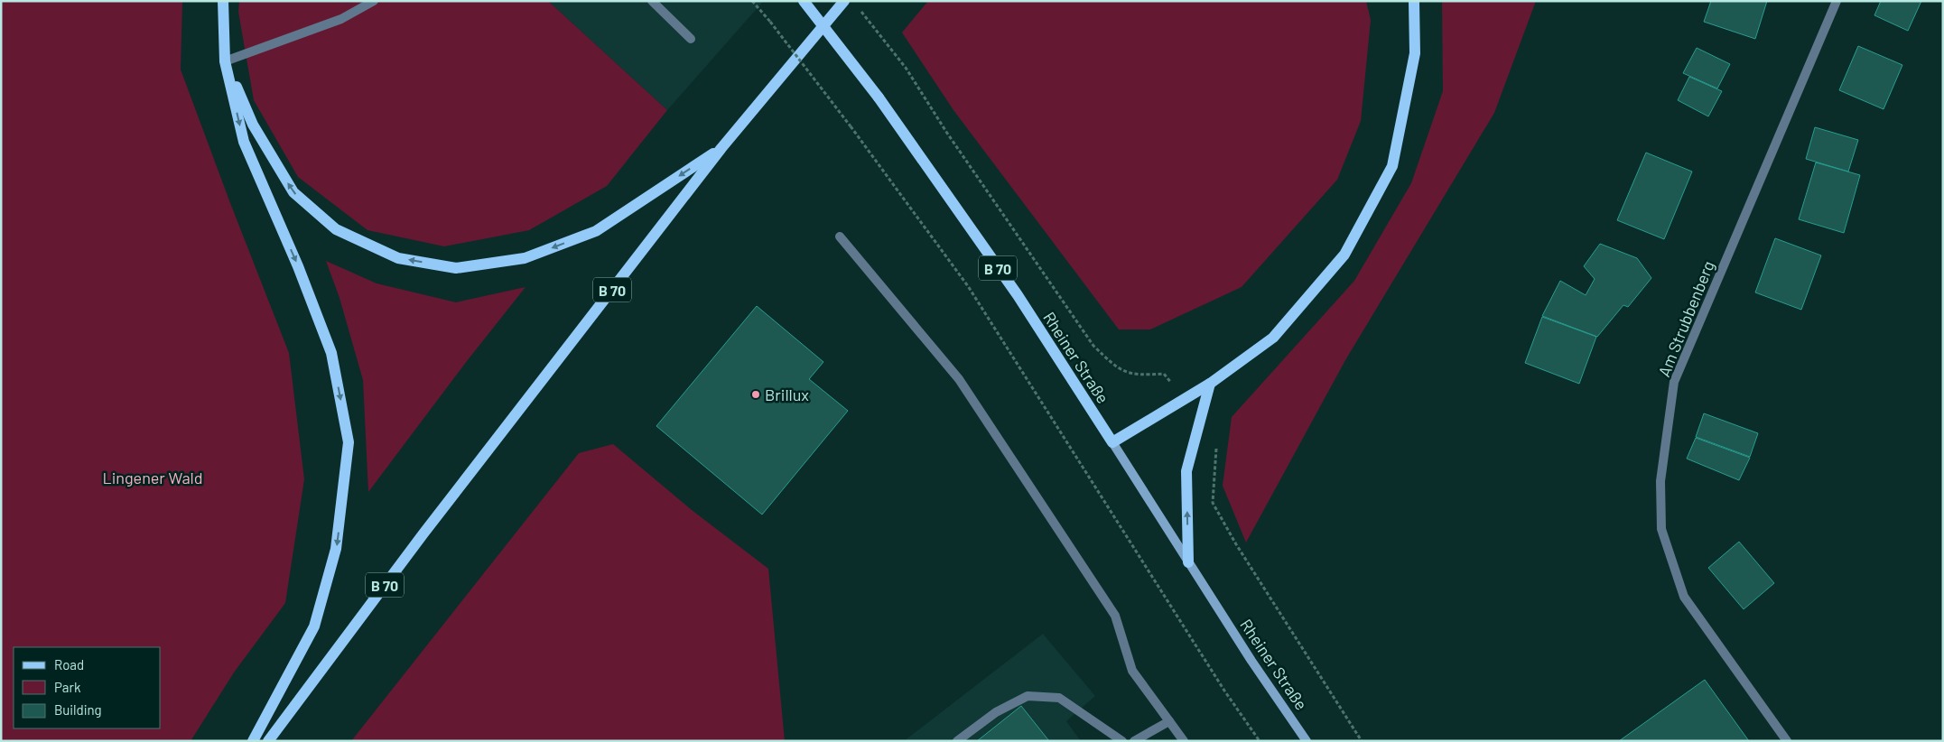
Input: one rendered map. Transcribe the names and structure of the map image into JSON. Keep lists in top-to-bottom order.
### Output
{
  "streets": {
    "main road": ["B 70", "Rheiner Straße"],
    "street": ["Am Strubbenberg"]
  },
  "parks": ["Lingener Wald"],
  "places": ["Brillux"],
  "legend": ["Road", "Park", "Building"]
}
